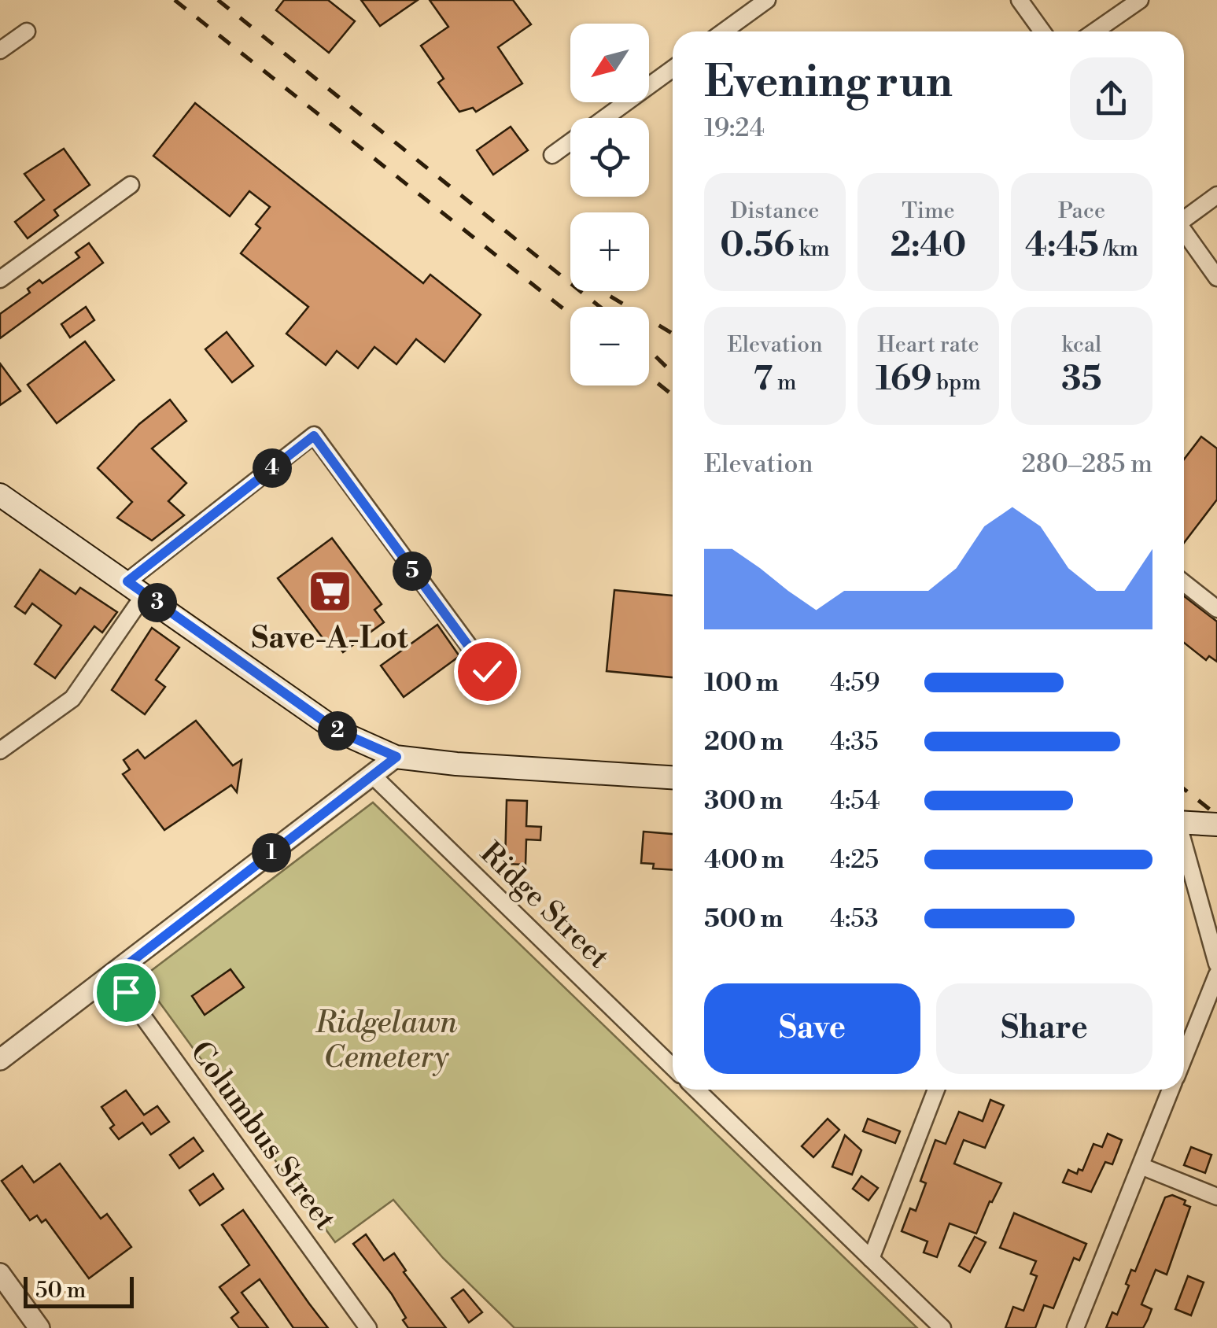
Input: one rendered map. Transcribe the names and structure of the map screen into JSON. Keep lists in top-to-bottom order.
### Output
{
  "streets": {
    "street": ["Ridge Street", "Columbus Street"]
  },
  "parks": ["Ridgelawn Cemetery"],
  "places": {
    "supermarket": ["Save-A-Lot"]
  },
  "scale_bar": "50 m",
  "north": "bottom left",
  "page": {
    "map_buttons": ["+", "−"],
    "heading": ["Evening run", "19:24"],
    "stats": [
      ["Distance", "0.56 km"],
      ["Time", "2:40"],
      ["Pace", "4:45 /km"],
      ["Elevation", "7 m"],
      ["Heart rate", "169 bpm"],
      ["kcal", "35"]
    ],
    "chart": ["Elevation", "280–285 m"],
    "pins": [
      "4",
      "5",
      "3",
      "2",
      "1"
    ],
    "list": [
      {
        "name": "100 m",
        "note": "4:59"
      },
      {
        "name": "200 m",
        "note": "4:35"
      },
      {
        "name": "300 m",
        "note": "4:54"
      },
      {
        "name": "400 m",
        "note": "4:25"
      },
      {
        "name": "500 m",
        "note": "4:53"
      }
    ],
    "buttons": ["Save", "Share"],
    "scale": "50 m"
  }
}
